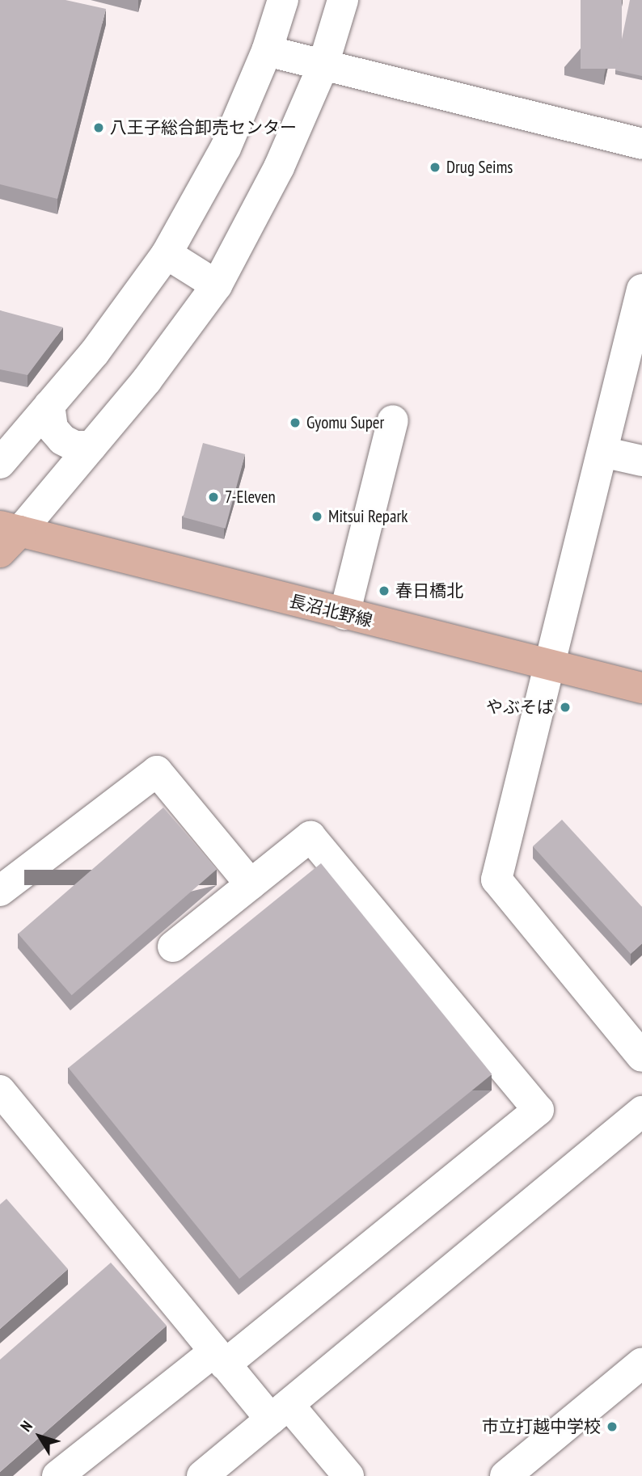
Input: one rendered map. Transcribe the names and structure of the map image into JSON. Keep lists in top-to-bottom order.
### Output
{
  "streets": {
    "main road": ["長沼北野線"]
  },
  "places": [
    "八王子総合卸売センター",
    "Drug Seims",
    "Gyomu Super",
    "7-Eleven",
    "Mitsui Repark",
    "春日橋北",
    "やぶそば",
    "市立打越中学校"
  ],
  "north": "top left"
}
